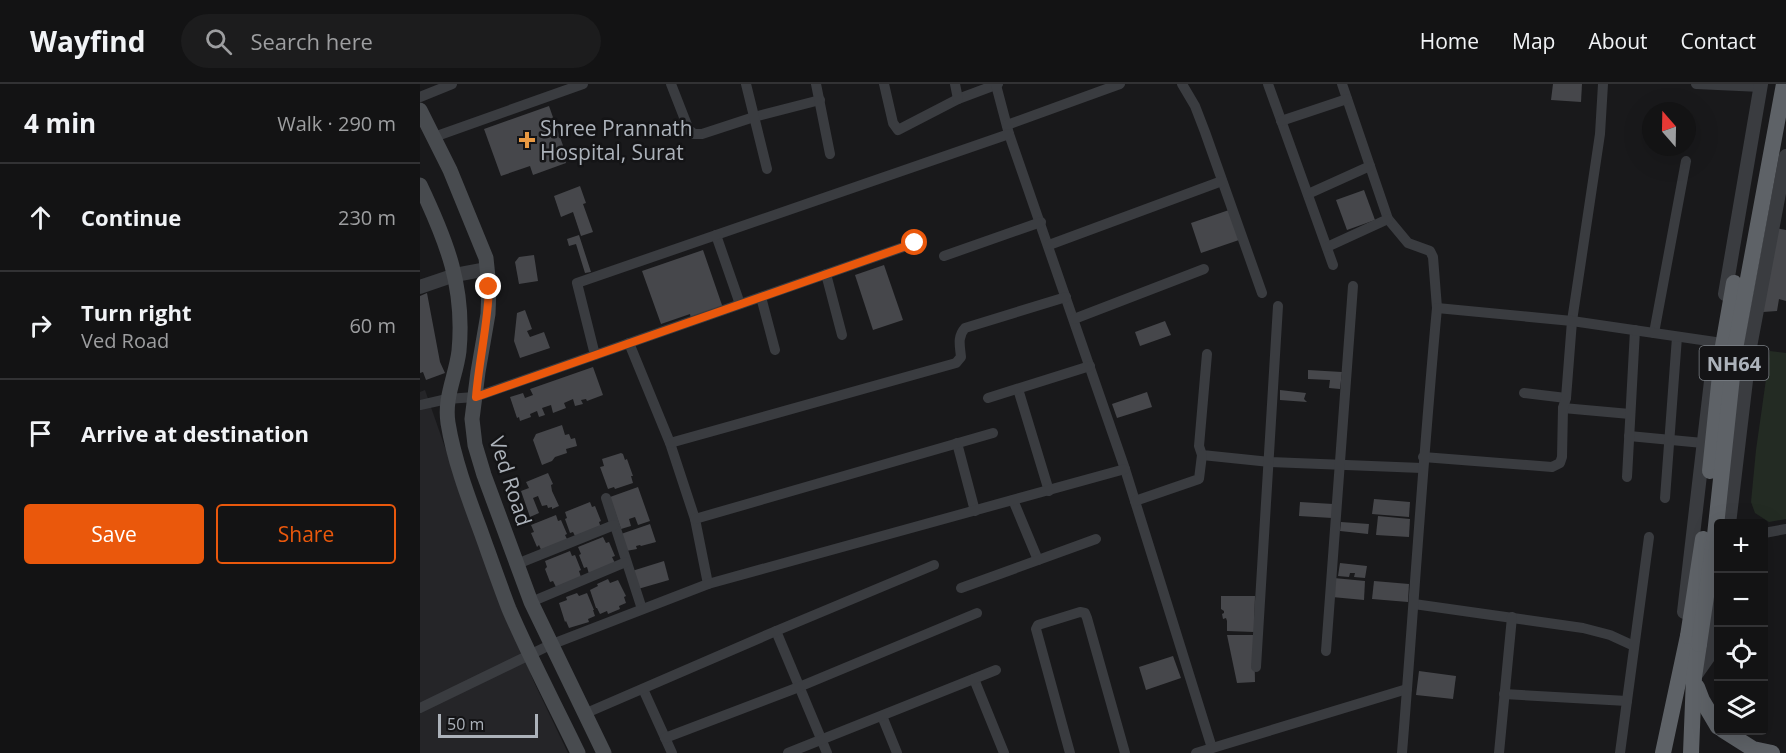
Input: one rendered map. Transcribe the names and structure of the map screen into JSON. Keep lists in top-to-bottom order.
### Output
{
  "streets": {
    "highway": ["NH64"],
    "main road": ["Ved Road"]
  },
  "places": {
    "health": ["Shree Prannath Hospital, Surat"]
  },
  "scale_bar": "50 m",
  "north": "top",
  "page": {
    "header": "Wayfind",
    "search": "Search here",
    "nav": [
      "Home",
      "Map",
      "About",
      "Contact"
    ],
    "heading": ["4 min", "Walk · 290 m"],
    "list": [
      ["Continue", "230 m"],
      ["Turn right", "Ved Road", "60 m"],
      "Arrive at destination"
    ],
    "buttons": ["Save", "Share"],
    "map_buttons": ["+", "−"],
    "scale": "50 m"
  }
}
